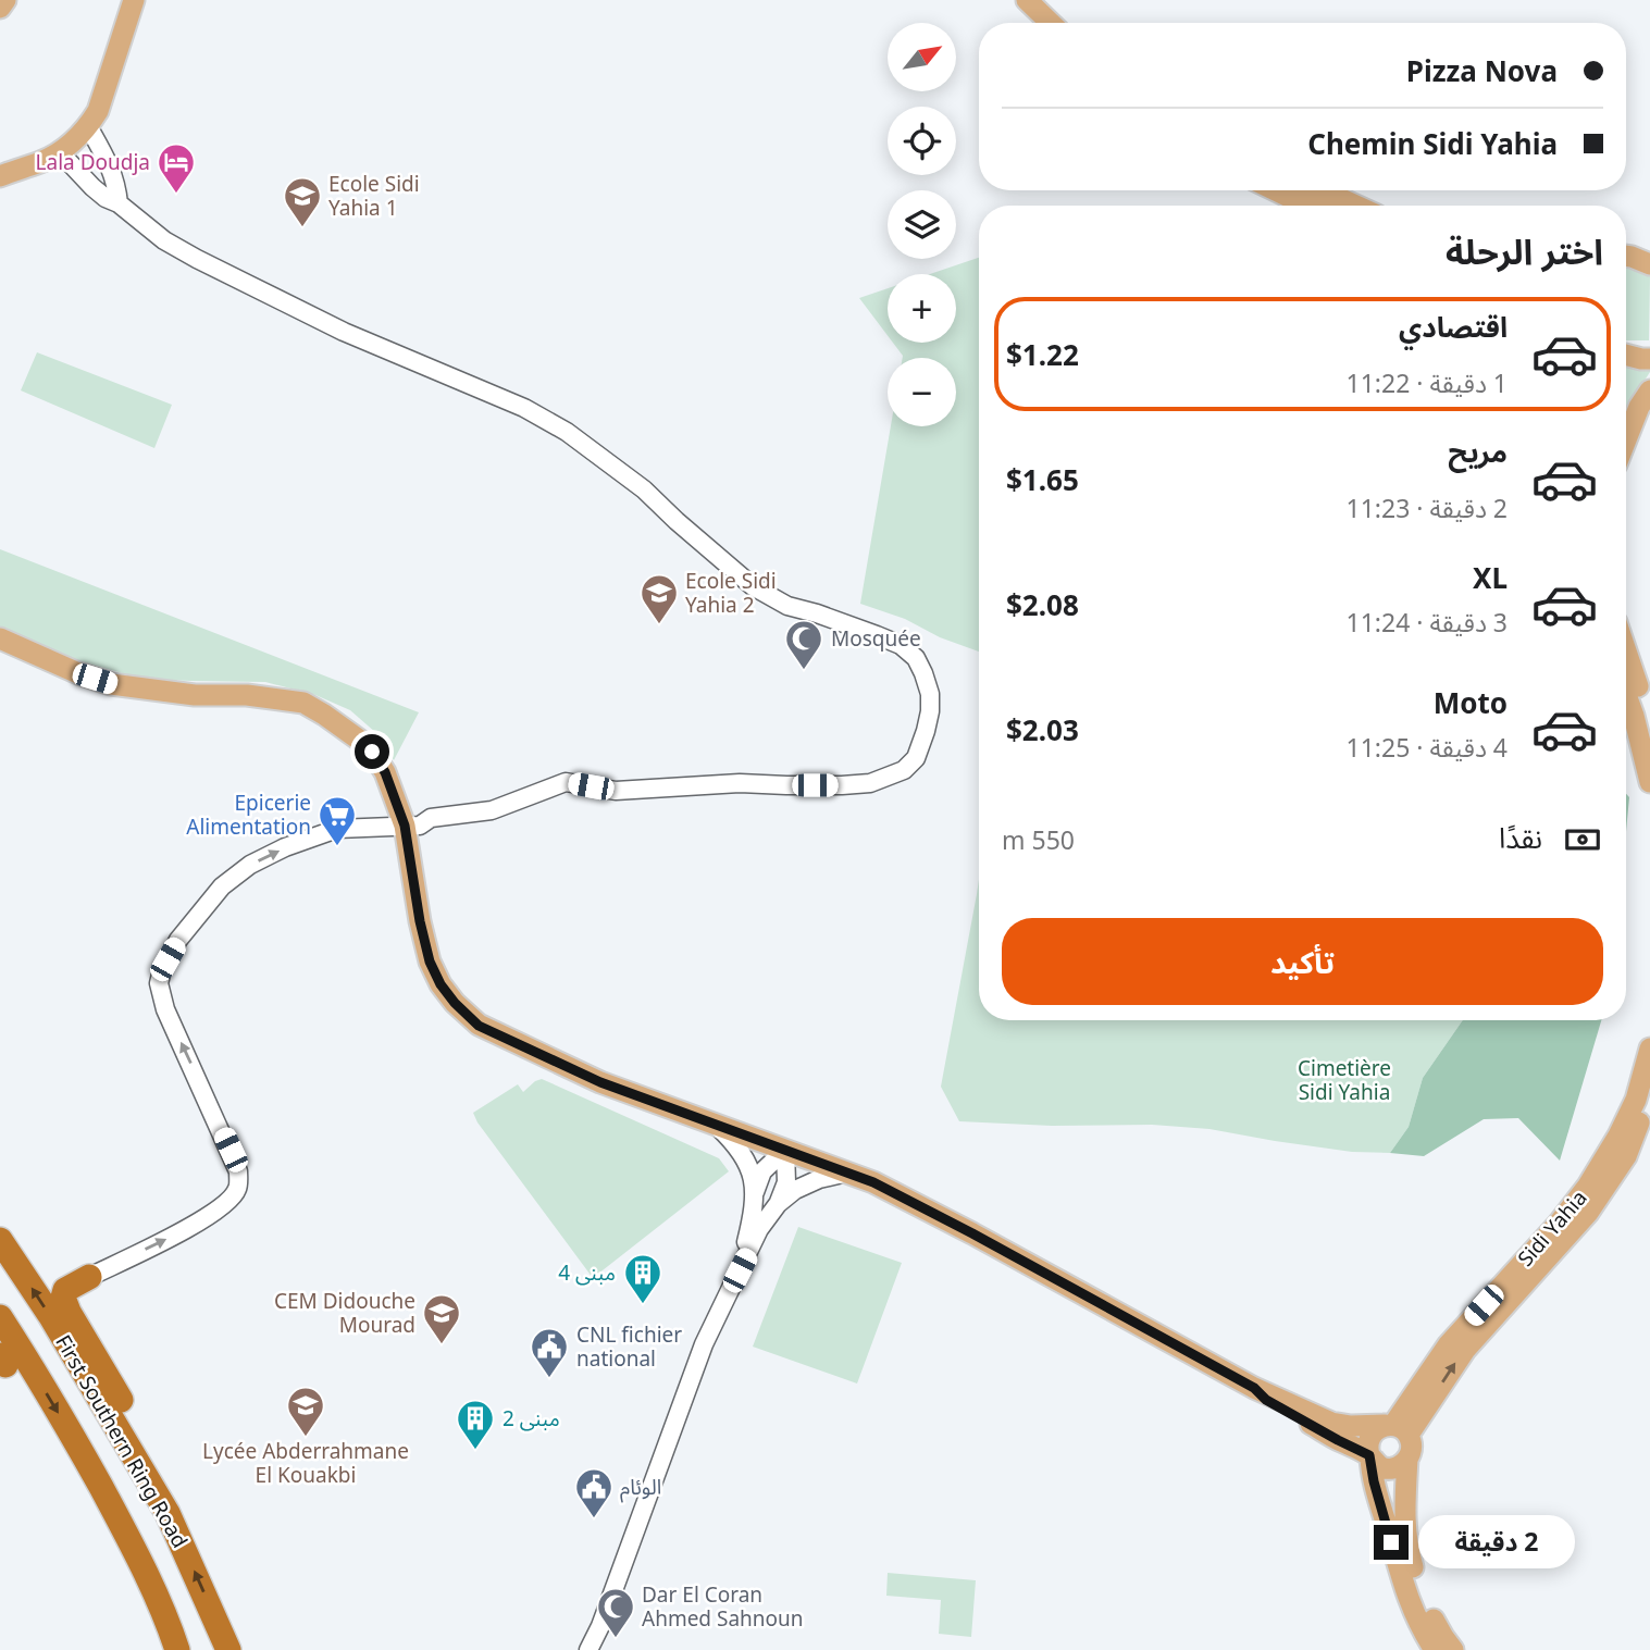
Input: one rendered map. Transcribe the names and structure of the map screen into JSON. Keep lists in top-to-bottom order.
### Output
{
  "streets": {
    "highway": ["First Southern Ring Road"],
    "main road": ["Sidi Yahia"]
  },
  "parks": ["Cimetière Sidi Yahia"],
  "places": {
    "hotel": ["Lala Doudja"],
    "school or university": [
      "Ecole Sidi Yahia 1",
      "Ecole Sidi Yahia 2",
      "CEM Didouche Mourad",
      "Lycée Abderrahmane El Kouakbi"
    ],
    "mosque": ["Mosquée", "Dar El Coran Ahmed Sahnoun"],
    "supermarket": ["Epicerie Alimentation"],
    "building": ["مبنى 4", "مبنى 2"],
    "public building": ["CNL fichier national", "الوئام"]
  },
  "north": "top right",
  "page": {
    "map_buttons": ["+", "−"],
    "banner": ["Pizza Nova", "Chemin Sidi Yahia"],
    "heading": "اختر الرحلة",
    "list": [
      {
        "name": "اقتصادي",
        "note": "1 دقيقة · 11:22",
        "value": "$1.22"
      },
      {
        "name": "مريح",
        "note": "2 دقيقة · 11:23",
        "value": "$1.65"
      },
      {
        "name": "XL",
        "note": "3 دقيقة · 11:24",
        "value": "$2.08"
      },
      {
        "name": "Moto",
        "note": "4 دقيقة · 11:25",
        "value": "$2.03"
      }
    ],
    "pay": ["نقدًا", "550 m"],
    "buttons": "تأكيد",
    "bubble": "2 دقيقة"
  }
}
